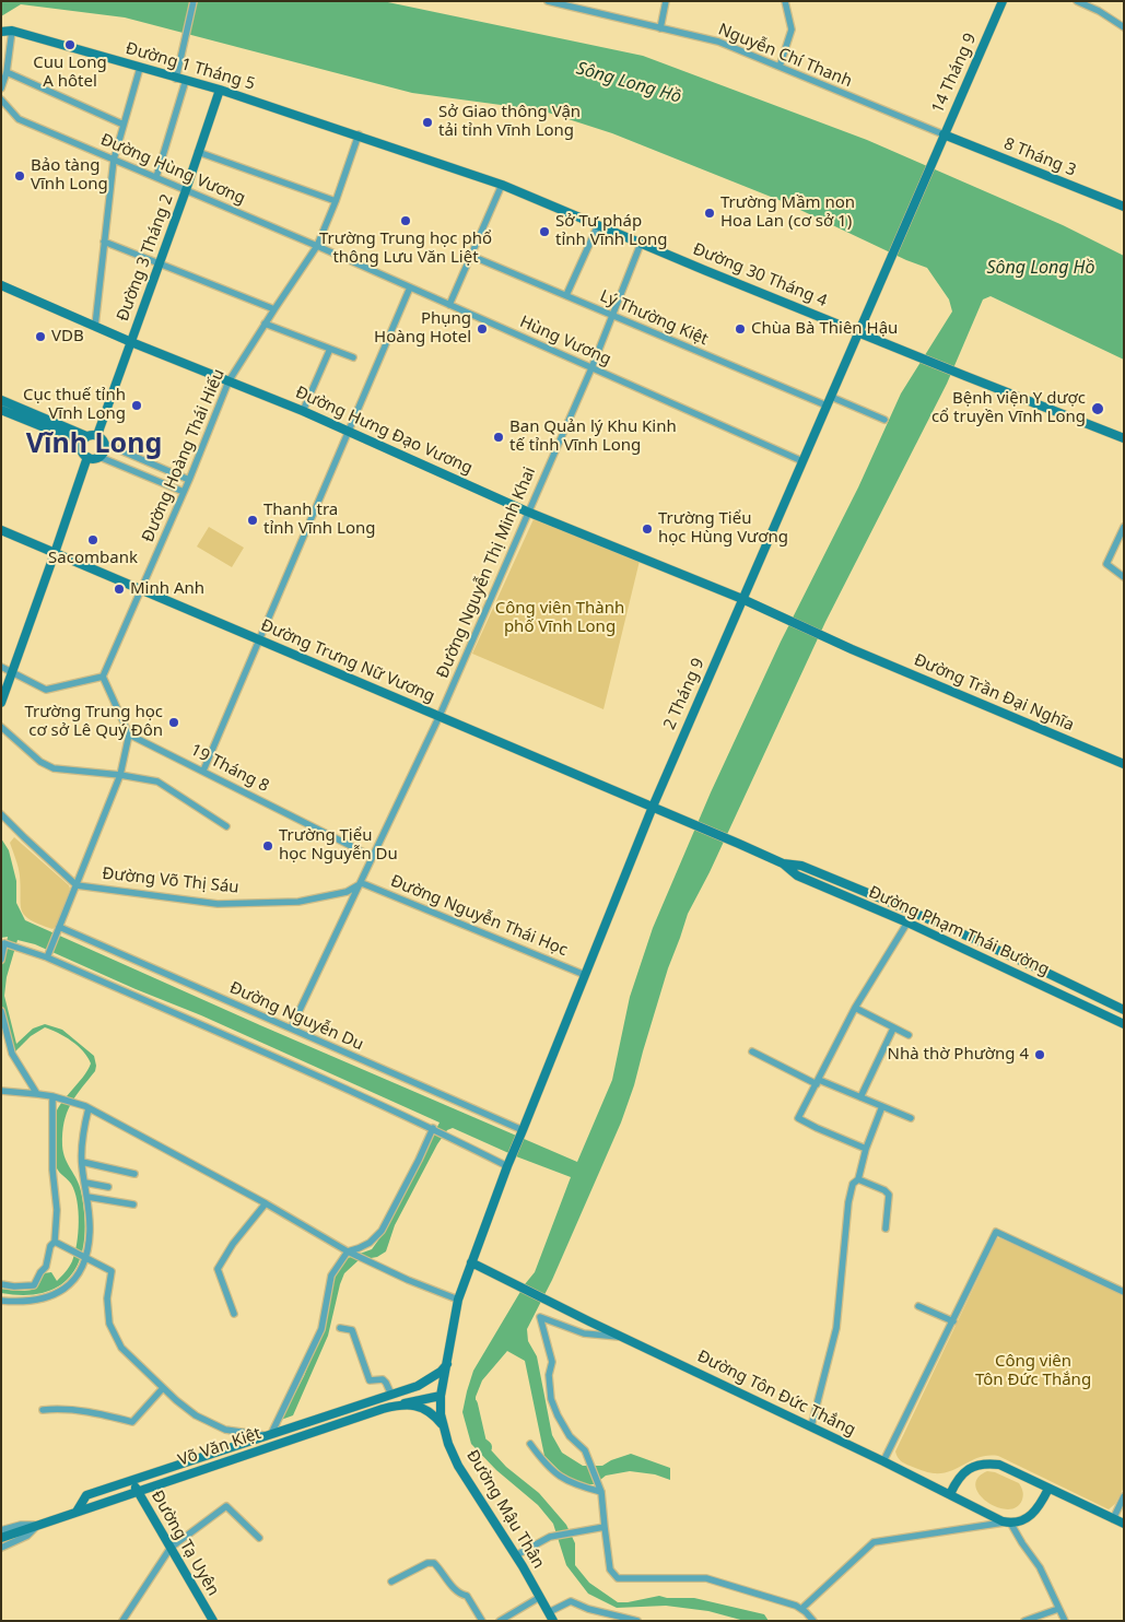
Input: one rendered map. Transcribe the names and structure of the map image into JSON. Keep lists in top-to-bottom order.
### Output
{
  "streets": {
    "main road": [
      "Đường 1 Tháng 5",
      "14 Tháng 9",
      "8 Tháng 3",
      "Đường 3 Tháng 2",
      "Đường 30 Tháng 4",
      "Đường Hưng Đạo Vương",
      "Đường Trưng Nữ Vương",
      "Đường Trần Đại Nghĩa",
      "2 Tháng 9",
      "Đường Phạm Thái Bường",
      "Đường Tôn Đức Thắng",
      "Võ Văn Kiệt",
      "Đường Mậu Thân",
      "Đường Tạ Uyên"
    ],
    "street": [
      "Nguyễn Chí Thanh",
      "Đường Hùng Vương",
      "Lý Thường Kiệt",
      "Hùng Vương",
      "Đường Hoàng Thái Hiếu",
      "Đường Nguyễn Thị Minh Khai",
      "19 Tháng 8",
      "Đường Võ Thị Sáu",
      "Đường Nguyễn Thái Học",
      "Đường Nguyễn Du"
    ]
  },
  "crossings": [
    ["Nguyễn Chí Thanh", "14 Tháng 9"],
    ["Nguyễn Chí Thanh", "8 Tháng 3"],
    ["Đường 1 Tháng 5", "Đường 3 Tháng 2"],
    ["Đường 1 Tháng 5", "Đường 30 Tháng 4"],
    ["Đường 1 Tháng 5", "Đường Hoàng Thái Hiếu"],
    ["14 Tháng 9", "8 Tháng 3"],
    ["14 Tháng 9", "2 Tháng 9"],
    ["Đường Hùng Vương", "Đường 3 Tháng 2"],
    ["Đường Hùng Vương", "Hùng Vương"],
    ["Đường Hùng Vương", "Đường Hoàng Thái Hiếu"],
    ["Đường 3 Tháng 2", "Đường Hưng Đạo Vương"],
    ["Đường 30 Tháng 4", "Đường Hoàng Thái Hiếu"],
    ["Đường 30 Tháng 4", "Đường Nguyễn Thị Minh Khai"],
    ["Đường 30 Tháng 4", "2 Tháng 9"],
    ["Lý Thường Kiệt", "Đường Nguyễn Thị Minh Khai"],
    ["Lý Thường Kiệt", "2 Tháng 9"],
    ["Hùng Vương", "Đường Hoàng Thái Hiếu"],
    ["Hùng Vương", "Đường Nguyễn Thị Minh Khai"],
    ["Hùng Vương", "2 Tháng 9"],
    ["Đường Hưng Đạo Vương", "Đường Hoàng Thái Hiếu"],
    ["Đường Hưng Đạo Vương", "Đường Nguyễn Thị Minh Khai"],
    ["Đường Hưng Đạo Vương", "Đường Trần Đại Nghĩa"],
    ["Đường Hưng Đạo Vương", "2 Tháng 9"],
    ["Đường Hoàng Thái Hiếu", "Đường Trưng Nữ Vương"],
    ["Đường Nguyễn Thị Minh Khai", "Đường Trưng Nữ Vương"],
    ["Đường Nguyễn Thị Minh Khai", "19 Tháng 8"],
    ["Đường Nguyễn Thị Minh Khai", "Đường Võ Thị Sáu"],
    ["Đường Nguyễn Thị Minh Khai", "Đường Nguyễn Thái Học"],
    ["Đường Nguyễn Thị Minh Khai", "Đường Nguyễn Du"],
    ["Đường Trưng Nữ Vương", "2 Tháng 9"],
    ["Đường Trưng Nữ Vương", "Đường Phạm Thái Bường"],
    ["2 Tháng 9", "Đường Nguyễn Thái Học"],
    ["2 Tháng 9", "Đường Nguyễn Du"],
    ["2 Tháng 9", "Đường Mậu Thân"],
    ["Đường Võ Thị Sáu", "Đường Nguyễn Thái Học"],
    ["Đường Tôn Đức Thắng", "Đường Mậu Thân"],
    ["Võ Văn Kiệt", "Đường Mậu Thân"],
    ["Võ Văn Kiệt", "Đường Tạ Uyên"]
  ],
  "districts": ["Vĩnh Long"],
  "water": ["Sông Long Hồ"],
  "parks": ["Công viên Thành phố Vĩnh Long", "Công viên Tôn Đức Thắng"],
  "places": [
    "Cuu Long A hôtel",
    "Sở Giao thông Vận tải tỉnh Vĩnh Long",
    "Bảo tàng Vĩnh Long",
    "Trường Mầm non Hoa Lan (cơ sở 1)",
    "Trường Trung học phổ thông Lưu Văn Liệt",
    "Sở Tư pháp tỉnh Vĩnh Long",
    "Phụng Hoàng Hotel",
    "Chùa Bà Thiên Hậu",
    "VDB",
    "Cục thuế tỉnh Vĩnh Long",
    "Bệnh viện Y dược cổ truyền Vĩnh Long",
    "Ban Quản lý Khu Kinh tế tỉnh Vĩnh Long",
    "Thanh tra tỉnh Vĩnh Long",
    "Trường Tiểu học Hùng Vương",
    "Sacombank",
    "Minh Anh",
    "Trường Trung học cơ sở Lê Quý Đôn",
    "Trường Tiểu học Nguyễn Du",
    "Nhà thờ Phường 4"
  ]
}
